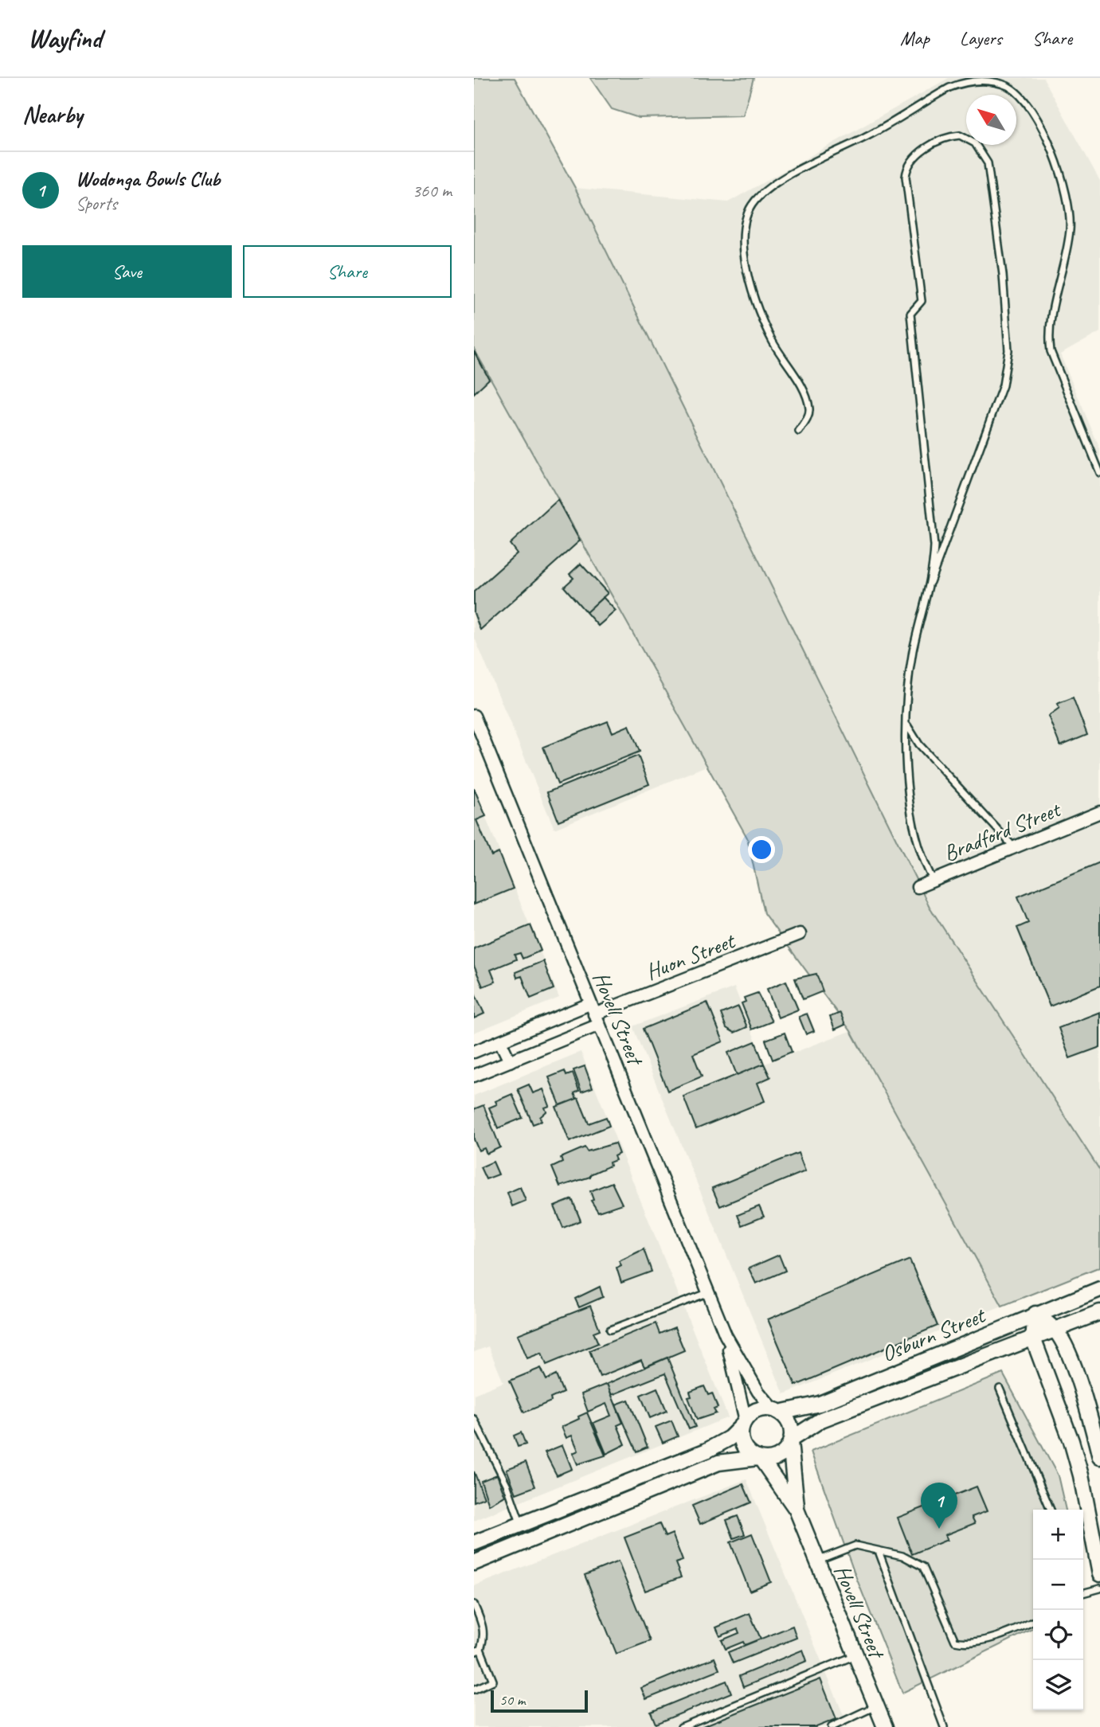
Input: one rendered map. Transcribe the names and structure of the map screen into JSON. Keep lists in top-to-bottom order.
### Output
{
  "streets": {
    "street": [
      "Bradford Street",
      "Huon Street",
      "Hovell Street",
      "Osburn Street"
    ]
  },
  "crossings": [
    ["Huon Street", "Hovell Street"],
    ["Hovell Street", "Osburn Street"]
  ],
  "scale_bar": "50 m",
  "north": "top left",
  "page": {
    "header": "Wayfind",
    "nav": ["Map", "Layers", "Share"],
    "heading": "Nearby",
    "list": [
      {
        "mark": "1",
        "name": "Wodonga Bowls Club",
        "note": "Sports",
        "value": "360 m"
      }
    ],
    "buttons": ["Save", "Share"],
    "pins": "1",
    "map_buttons": ["+", "−"],
    "scale": "50 m"
  }
}
